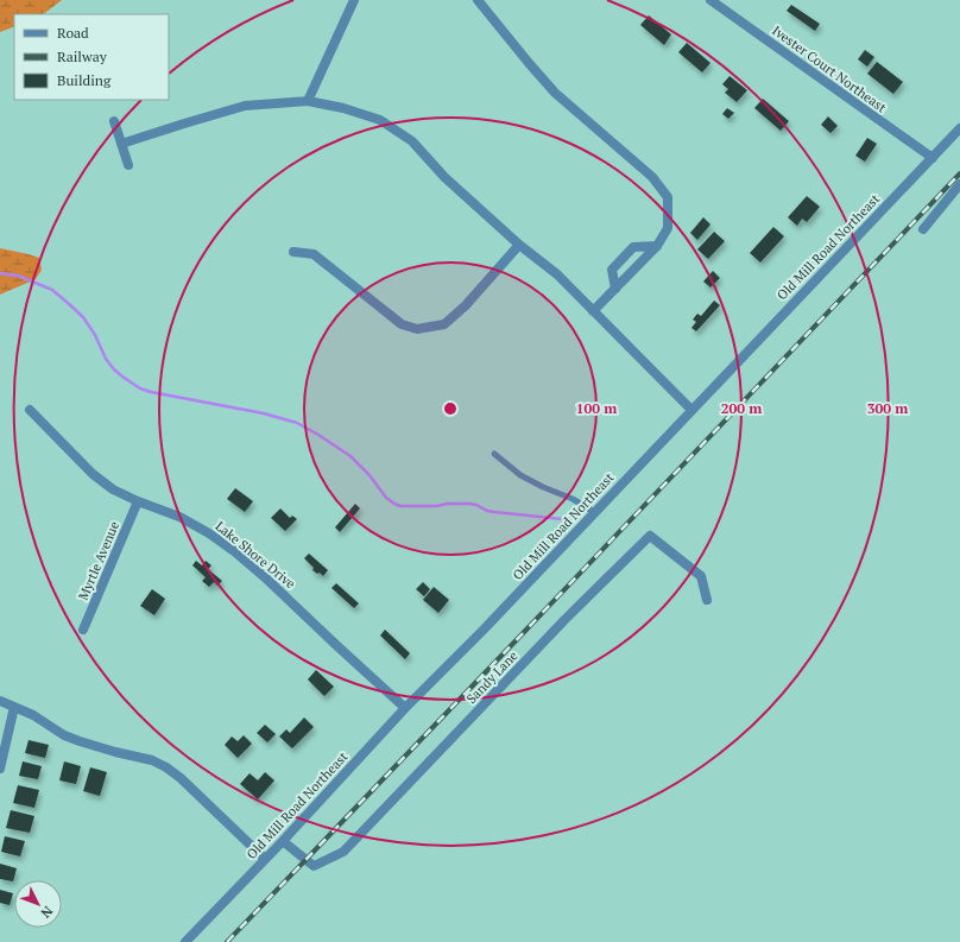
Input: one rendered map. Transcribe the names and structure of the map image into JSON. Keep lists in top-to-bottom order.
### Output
{
  "streets": {
    "street": [
      "Ivester Court Northeast",
      "Old Mill Road Northeast",
      "Lake Shore Drive",
      "Myrtle Avenue",
      "Sandy Lane"
    ]
  },
  "crossings": [
    ["Ivester Court Northeast", "Old Mill Road Northeast"],
    ["Old Mill Road Northeast", "Lake Shore Drive"],
    ["Old Mill Road Northeast", "Sandy Lane"],
    ["Lake Shore Drive", "Myrtle Avenue"]
  ],
  "legend": ["Road", "Railway", "Building"],
  "north": "bottom right",
  "rings": ["100 m", "200 m", "300 m"]
}
